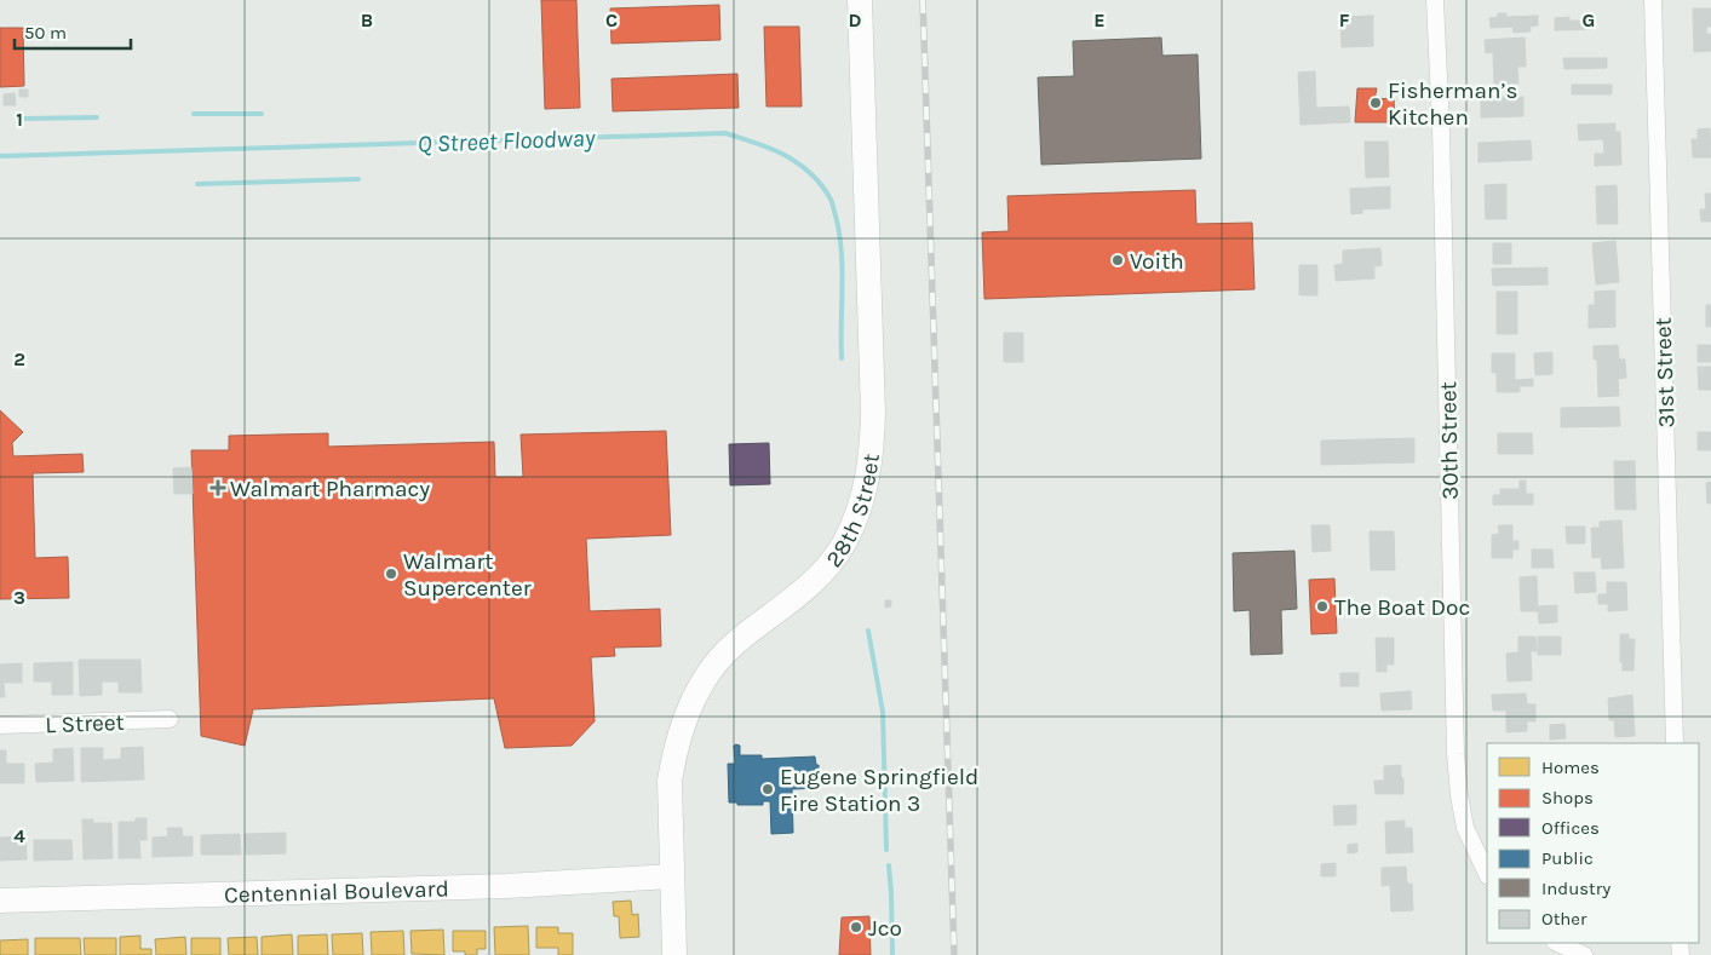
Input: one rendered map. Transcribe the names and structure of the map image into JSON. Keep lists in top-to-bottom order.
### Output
{
  "streets": {
    "main road": ["28th Street", "Centennial Boulevard"],
    "street": ["31st Street", "30th Street", "L Street"]
  },
  "crossings": [
    ["28th Street", "Centennial Boulevard"]
  ],
  "water": ["Q Street Floodway"],
  "places": {
    "other": [
      "Fisherman’s Kitchen",
      "Voith",
      "Walmart Supercenter",
      "The Boat Doc",
      "Eugene Springfield Fire Station 3",
      "Jco"
    ],
    "health": ["Walmart Pharmacy"]
  },
  "legend": [
    "Homes",
    "Shops",
    "Offices",
    "Public",
    "Industry",
    "Other"
  ],
  "scale_bar": "50 m",
  "grid": {
    "columns": [
      "B",
      "C",
      "D",
      "E",
      "F",
      "G"
    ],
    "rows": [
      "1",
      "2",
      "3",
      "4"
    ]
  }
}
